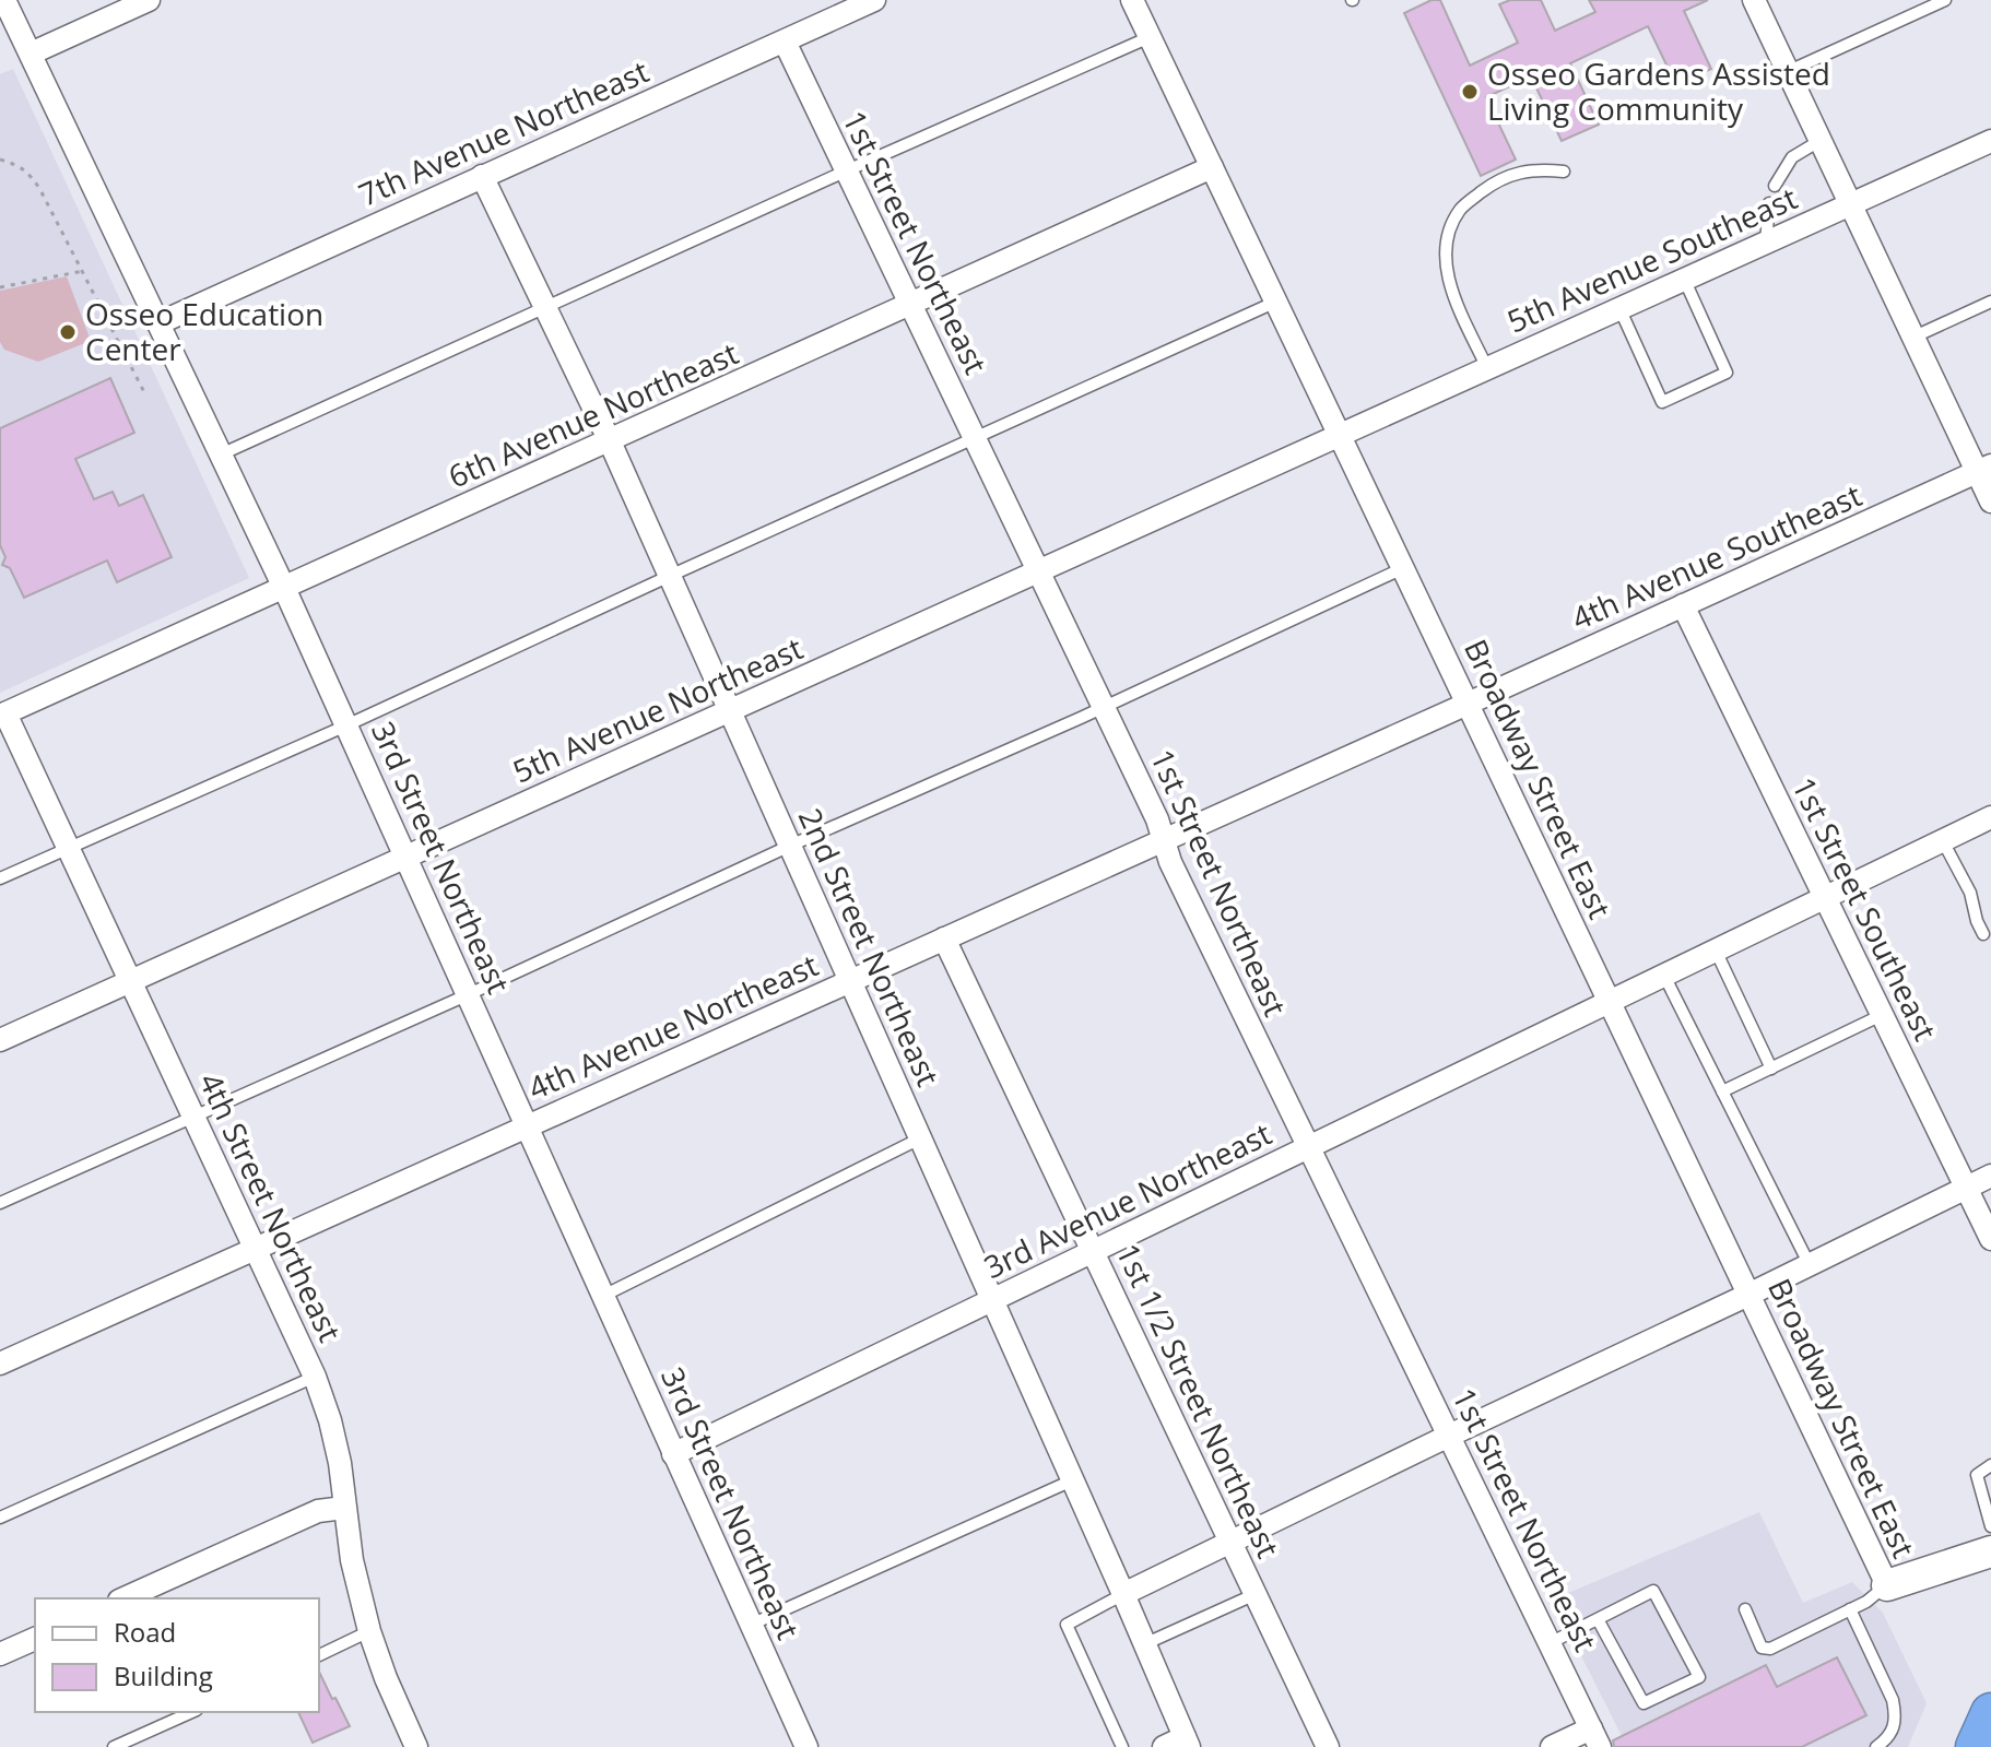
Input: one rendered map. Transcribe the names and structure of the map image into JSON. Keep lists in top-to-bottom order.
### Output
{
  "streets": {
    "street": [
      "7th Avenue Northeast",
      "1st Street Northeast",
      "5th Avenue Southeast",
      "6th Avenue Northeast",
      "4th Avenue Southeast",
      "5th Avenue Northeast",
      "Broadway Street East",
      "3rd Street Northeast",
      "1st Street Southeast",
      "2nd Street Northeast",
      "4th Avenue Northeast",
      "3rd Avenue Northeast",
      "4th Street Northeast",
      "1st 1/2 Street Northeast"
    ]
  },
  "crossings": [
    ["7th Avenue Northeast", "1st Street Northeast"],
    ["7th Avenue Northeast", "3rd Street Northeast"],
    ["7th Avenue Northeast", "2nd Street Northeast"],
    ["1st Street Northeast", "6th Avenue Northeast"],
    ["1st Street Northeast", "5th Avenue Northeast"],
    ["1st Street Northeast", "4th Avenue Northeast"],
    ["1st Street Northeast", "3rd Avenue Northeast"],
    ["5th Avenue Southeast", "5th Avenue Northeast"],
    ["5th Avenue Southeast", "Broadway Street East"],
    ["6th Avenue Northeast", "Broadway Street East"],
    ["6th Avenue Northeast", "3rd Street Northeast"],
    ["6th Avenue Northeast", "2nd Street Northeast"],
    ["6th Avenue Northeast", "4th Street Northeast"],
    ["4th Avenue Southeast", "Broadway Street East"],
    ["4th Avenue Southeast", "1st Street Southeast"],
    ["4th Avenue Southeast", "4th Avenue Northeast"],
    ["5th Avenue Northeast", "Broadway Street East"],
    ["5th Avenue Northeast", "3rd Street Northeast"],
    ["5th Avenue Northeast", "2nd Street Northeast"],
    ["5th Avenue Northeast", "4th Street Northeast"],
    ["Broadway Street East", "4th Avenue Northeast"],
    ["Broadway Street East", "3rd Avenue Northeast"],
    ["3rd Street Northeast", "4th Avenue Northeast"],
    ["3rd Street Northeast", "3rd Avenue Northeast"],
    ["1st Street Southeast", "3rd Avenue Northeast"],
    ["2nd Street Northeast", "4th Avenue Northeast"],
    ["2nd Street Northeast", "3rd Avenue Northeast"],
    ["4th Avenue Northeast", "4th Street Northeast"],
    ["4th Avenue Northeast", "1st 1/2 Street Northeast"],
    ["3rd Avenue Northeast", "1st 1/2 Street Northeast"]
  ],
  "places": ["Osseo Gardens Assisted Living Community", "Osseo Education Center"],
  "legend": ["Road", "Building"]
}
